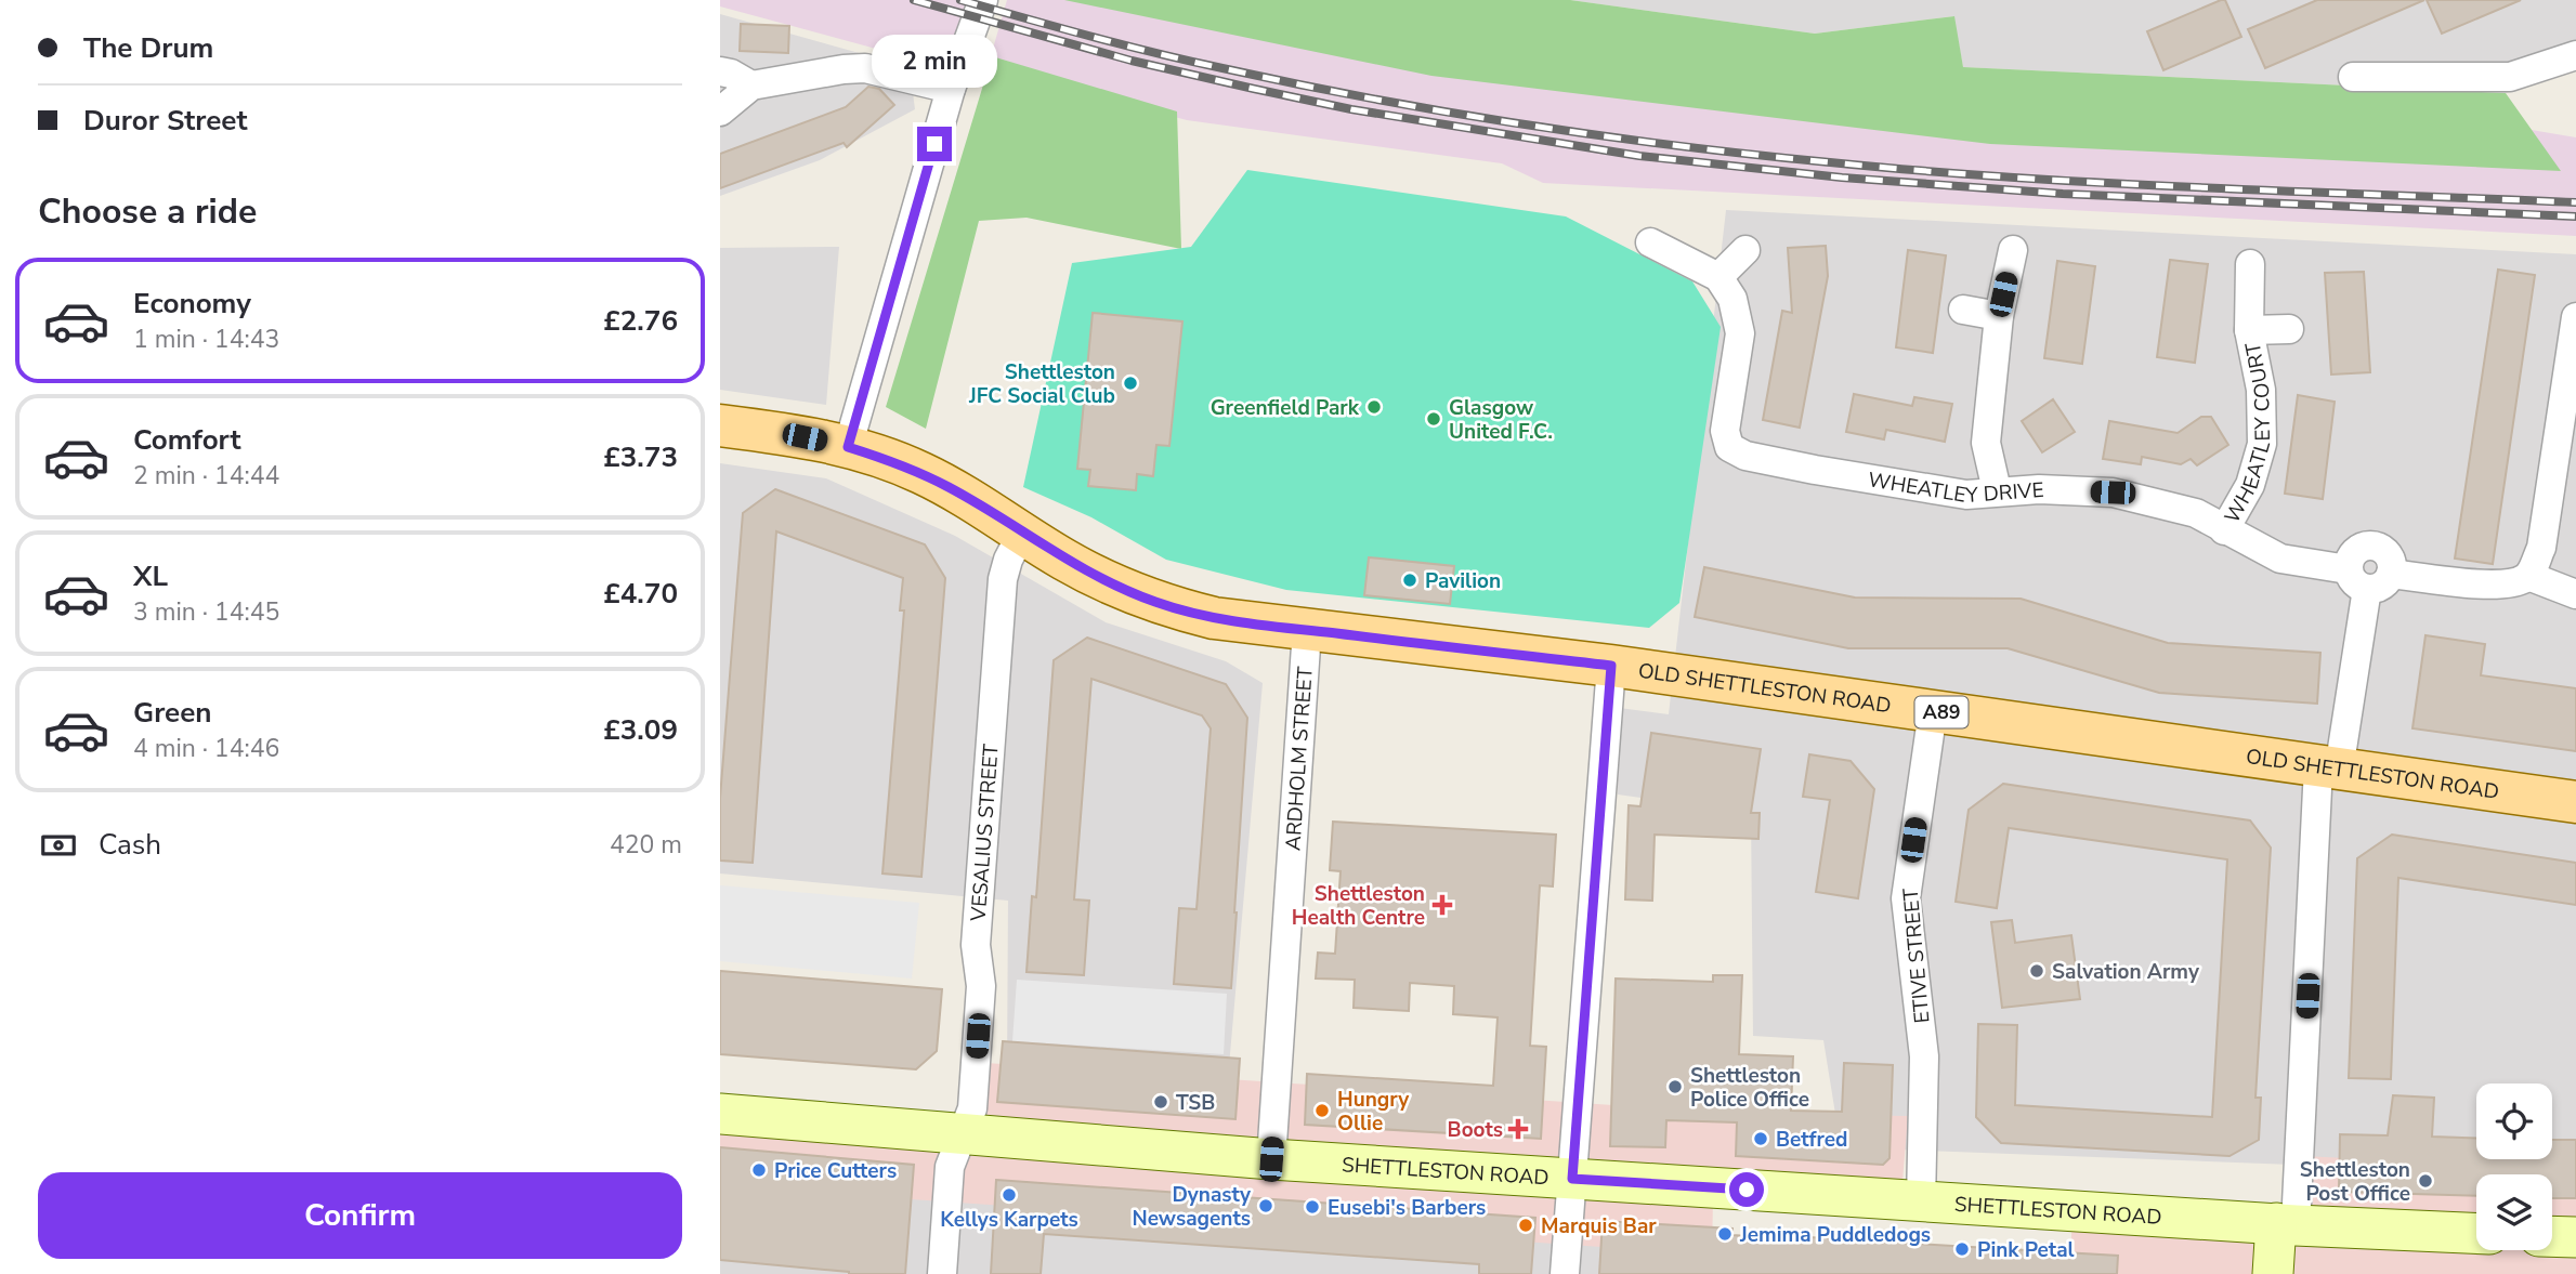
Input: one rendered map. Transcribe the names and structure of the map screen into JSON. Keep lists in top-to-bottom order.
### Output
{
  "streets": {
    "main road": ["OLD SHETTLESTON ROAD", "A89"],
    "street": [
      "WHEATLEY COURT",
      "WHEATLEY DRIVE",
      "ARDHOLM STREET",
      "VESALIUS STREET",
      "ETIVE STREET",
      "SHETTLESTON ROAD"
    ]
  },
  "crossings": [
    ["WHEATLEY COURT", "WHEATLEY DRIVE"],
    ["OLD SHETTLESTON ROAD", "ARDHOLM STREET"],
    ["OLD SHETTLESTON ROAD", "VESALIUS STREET"],
    ["OLD SHETTLESTON ROAD", "ETIVE STREET"],
    ["ARDHOLM STREET", "SHETTLESTON ROAD"],
    ["VESALIUS STREET", "SHETTLESTON ROAD"],
    ["ETIVE STREET", "SHETTLESTON ROAD"]
  ],
  "places": {
    "other": [
      "Shettleston JFC Social Club",
      "Greenfield Park",
      "Glasgow United F.C.",
      "Pavilion",
      "Salvation Army",
      "Shettleston Police Office",
      "TSB",
      "Hungry Ollie",
      "Betfred",
      "Price Cutters",
      "Shettleston Post Office",
      "Kellys Karpets",
      "Dynasty Newsagents",
      "Eusebi's Barbers",
      "Marquis Bar",
      "Jemima Puddledogs",
      "Pink Petal"
    ],
    "health": ["Shettleston Health Centre", "Boots"]
  },
  "page": {
    "banner": ["The Drum", "Duror Street"],
    "bubble": "2 min",
    "heading": "Choose a ride",
    "list": [
      {
        "name": "Economy",
        "note": "1 min · 14:43",
        "value": "£2.76"
      },
      {
        "name": "Comfort",
        "note": "2 min · 14:44",
        "value": "£3.73"
      },
      {
        "name": "XL",
        "note": "3 min · 14:45",
        "value": "£4.70"
      },
      {
        "name": "Green",
        "note": "4 min · 14:46",
        "value": "£3.09"
      }
    ],
    "pay": ["Cash", "420 m"],
    "buttons": "Confirm"
  }
}
